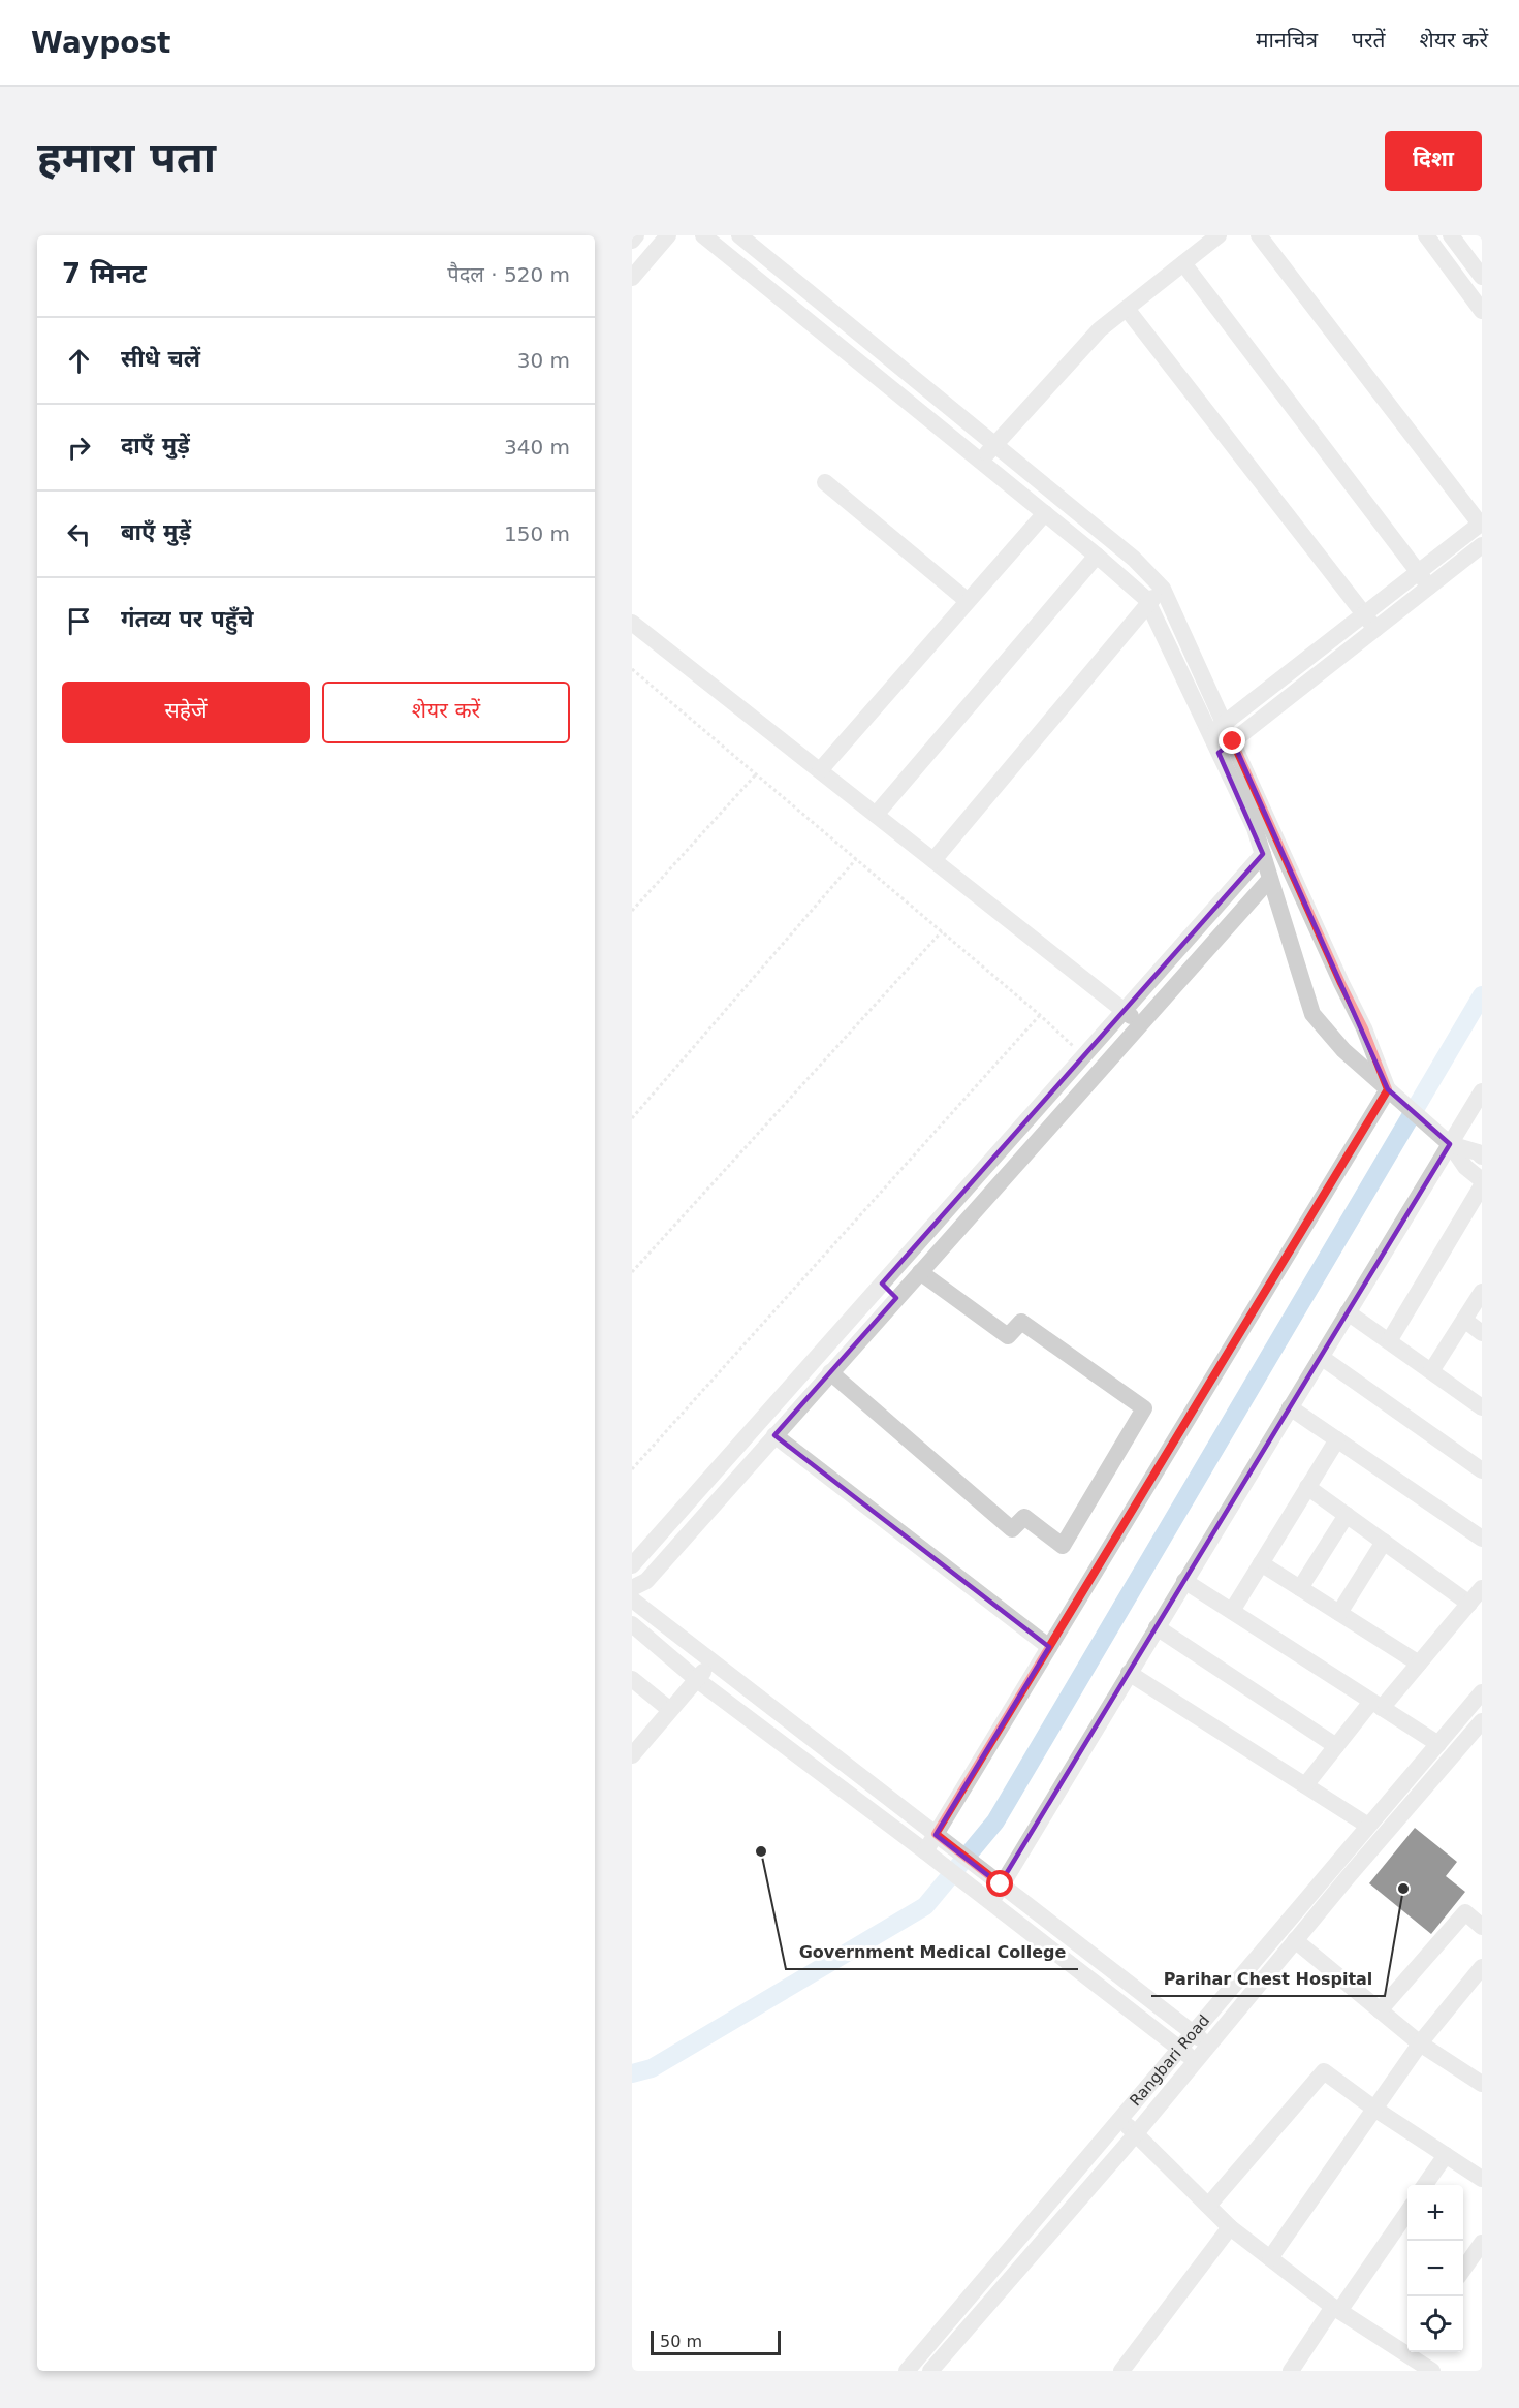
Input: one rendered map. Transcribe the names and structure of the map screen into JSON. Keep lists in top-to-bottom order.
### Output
{
  "streets": {
    "street": ["Rangbari Road"]
  },
  "places": ["Government Medical College", "Parihar Chest Hospital"],
  "scale_bar": "50 m",
  "page": {
    "header": "Waypost",
    "nav": ["मानचित्र", "परतें", "शेयर करें"],
    "buttons": [
      "दिशा",
      ["सहेजें", "शेयर करें"]
    ],
    "title": "हमारा पता",
    "heading": ["7 मिनट", "पैदल · 520 m"],
    "list": [
      ["सीधे चलें", "30 m"],
      ["दाएँ मुड़ें", "340 m"],
      ["बाएँ मुड़ें", "150 m"],
      "गंतव्य पर पहुँचे"
    ],
    "map_buttons": ["+", "−"],
    "scale": "50 m"
  }
}
